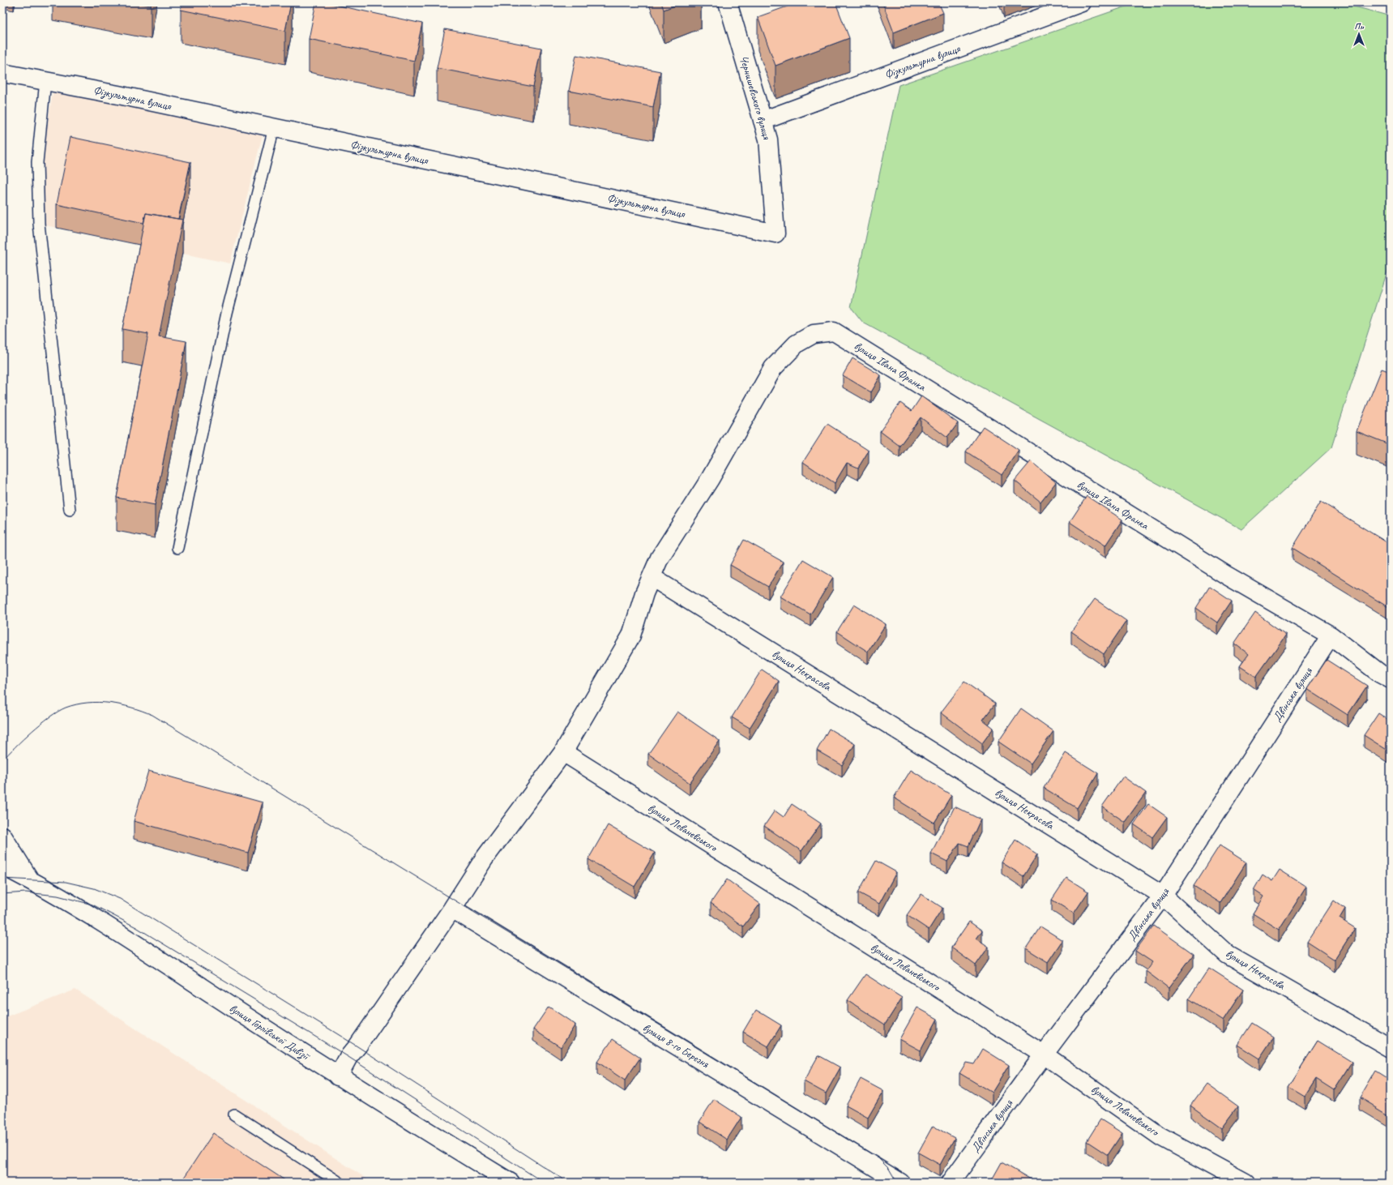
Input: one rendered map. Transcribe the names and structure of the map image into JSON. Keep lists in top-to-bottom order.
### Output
{
  "streets": {
    "street": [
      "Фізкультурна вулиця",
      "Чернишевського вулиця",
      "вулиця Івана Франка",
      "вулиця Некрасова",
      "Двінська вулиця",
      "вулиця Леваневського",
      "вулиця Горлівської Дивізії",
      "вулиця 8-го Березня"
    ]
  },
  "crossings": [
    ["Фізкультурна вулиця", "Чернишевського вулиця"],
    ["вулиця Івана Франка", "вулиця Некрасова"],
    ["вулиця Івана Франка", "Двінська вулиця"],
    ["вулиця Некрасова", "Двінська вулиця"],
    ["Двінська вулиця", "вулиця Леваневського"]
  ],
  "north": "top"
}
